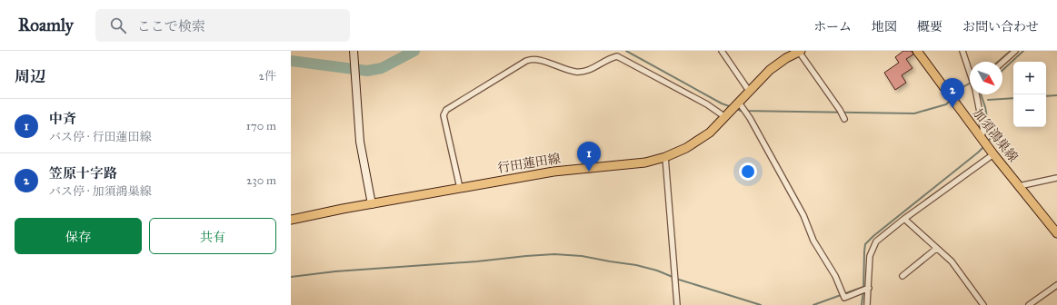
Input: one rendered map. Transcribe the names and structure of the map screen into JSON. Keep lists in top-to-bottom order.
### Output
{
  "streets": {
    "main road": ["加須鴻巣線", "行田蓮田線"]
  },
  "north": "bottom right",
  "page": {
    "header": "Roamly",
    "search": "ここで検索",
    "nav": [
      "ホーム",
      "地図",
      "概要",
      "お問い合わせ"
    ],
    "heading": ["周辺", "2件"],
    "map_buttons": ["+", "−"],
    "pins": ["2", "1"],
    "list": [
      {
        "mark": "1",
        "name": "中斉",
        "note": "バス停 · 行田蓮田線",
        "value": "170 m"
      },
      {
        "mark": "2",
        "name": "笠原十字路",
        "note": "バス停 · 加須鴻巣線",
        "value": "230 m"
      }
    ],
    "buttons": ["保存", "共有"]
  }
}
